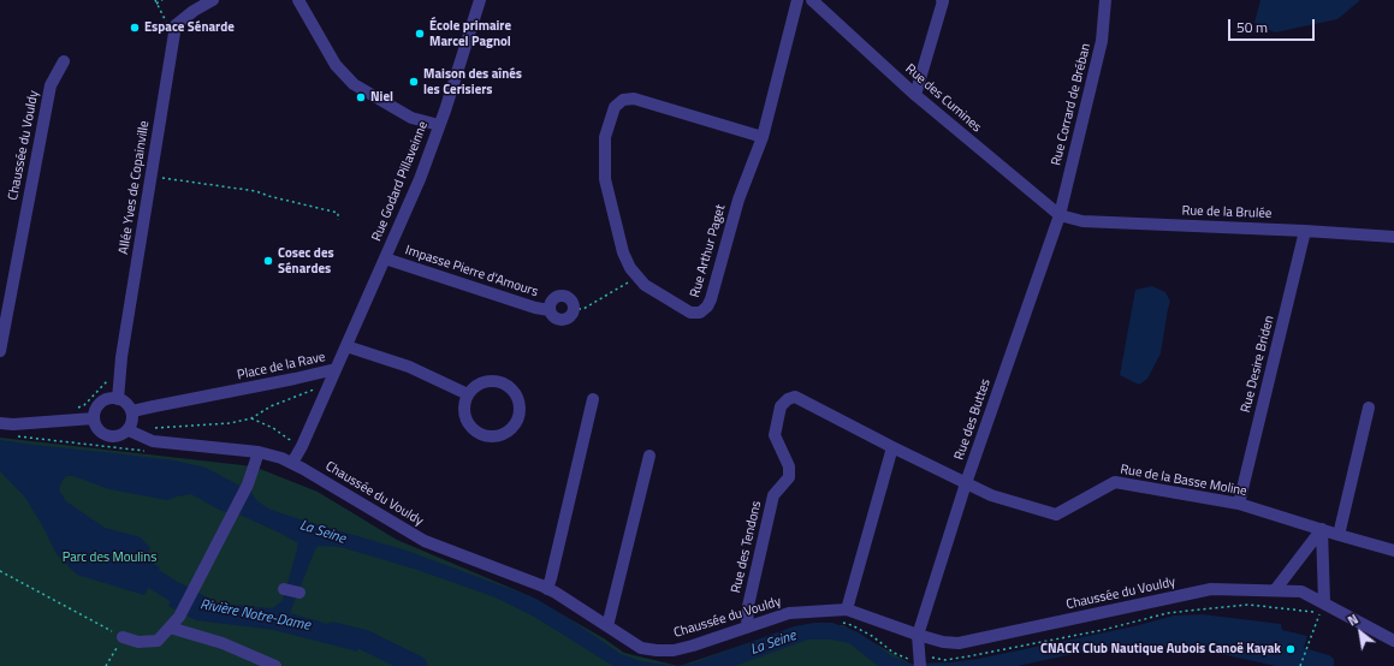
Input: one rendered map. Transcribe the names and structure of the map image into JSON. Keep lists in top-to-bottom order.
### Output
{
  "streets": {
    "street": [
      "Rue des Cumines",
      "Rue Corrard de Bréban",
      "Chaussée du Vouldy",
      "Rue Godard Pillaveinne",
      "Allée Yves de Copainville",
      "Rue de la Brulée",
      "Rue Arthur Paget",
      "Impasse Pierre d'Amours",
      "Rue Desire Briden",
      "Place de la Rave",
      "Rue des Buttes",
      "Rue de la Basse Moline",
      "Rue des Tendons"
    ]
  },
  "crossings": [
    ["Rue des Cumines", "Rue Corrard de Bréban"],
    ["Rue des Cumines", "Rue de la Brulée"],
    ["Rue des Cumines", "Rue des Buttes"],
    ["Rue Corrard de Bréban", "Rue de la Brulée"],
    ["Rue Corrard de Bréban", "Rue des Buttes"],
    ["Chaussée du Vouldy", "Allée Yves de Copainville"],
    ["Chaussée du Vouldy", "Place de la Rave"],
    ["Chaussée du Vouldy", "Rue des Buttes"],
    ["Chaussée du Vouldy", "Rue des Tendons"],
    ["Rue Godard Pillaveinne", "Impasse Pierre d'Amours"],
    ["Rue Godard Pillaveinne", "Place de la Rave"],
    ["Allée Yves de Copainville", "Place de la Rave"],
    ["Rue de la Brulée", "Rue Desire Briden"],
    ["Rue de la Brulée", "Rue des Buttes"],
    ["Rue Desire Briden", "Rue de la Basse Moline"],
    ["Rue des Buttes", "Rue de la Basse Moline"],
    ["Rue de la Basse Moline", "Rue des Tendons"]
  ],
  "water": ["La Seine", "Rivière Notre-Dame"],
  "parks": ["Parc des Moulins"],
  "places": [
    "Espace Sénarde",
    "École primaire Marcel Pagnol",
    "Maison des aînés les Cerisiers",
    "Niel",
    "Cosec des Sénardes",
    "CNACK Club Nautique Aubois Canoë Kayak"
  ],
  "scale_bar": "50 m",
  "north": "top left"
}
